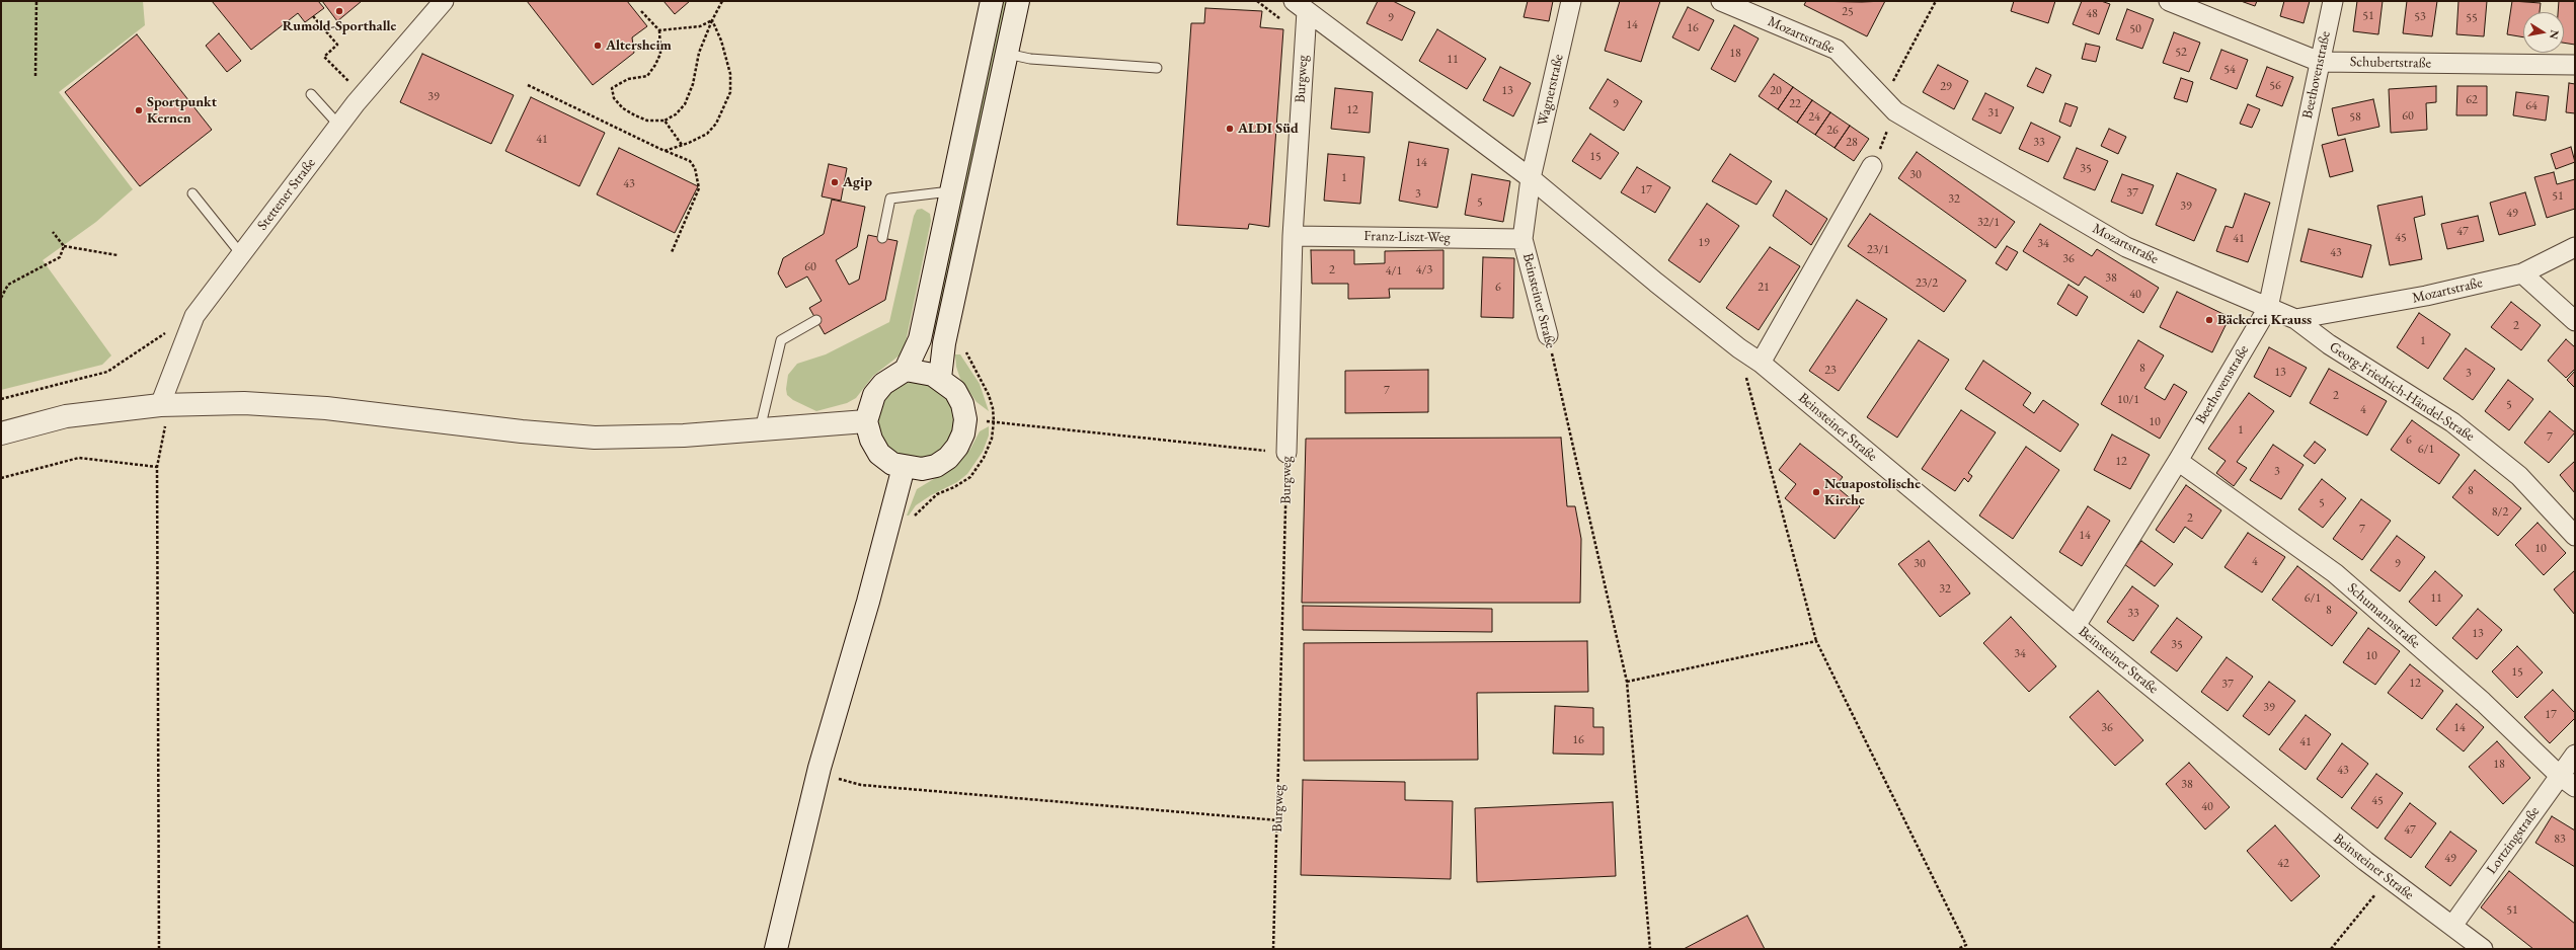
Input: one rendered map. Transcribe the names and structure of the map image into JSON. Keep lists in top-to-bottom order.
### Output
{
  "streets": {
    "street": [
      "Mozartstraße",
      "Schubertstraße",
      "Beethovenstraße",
      "Burgweg",
      "Wagnerstraße",
      "Stettener Straße",
      "Franz-Liszt-Weg",
      "Beinsteiner Straße",
      "Georg-Friedrich-Händel-Straße",
      "Schumannstraße",
      "Lortzingstraße"
    ]
  },
  "crossings": [
    ["Mozartstraße", "Beethovenstraße"],
    ["Mozartstraße", "Georg-Friedrich-Händel-Straße"],
    ["Schubertstraße", "Beethovenstraße"],
    ["Beethovenstraße", "Beinsteiner Straße"],
    ["Beethovenstraße", "Schumannstraße"],
    ["Burgweg", "Franz-Liszt-Weg"],
    ["Burgweg", "Beinsteiner Straße"],
    ["Wagnerstraße", "Beinsteiner Straße"],
    ["Franz-Liszt-Weg", "Beinsteiner Straße"],
    ["Beinsteiner Straße", "Lortzingstraße"],
    ["Schumannstraße", "Lortzingstraße"]
  ],
  "places": [
    "Rumold-Sporthalle",
    "Altersheim",
    "Sportpunkt Kernen",
    "ALDI Süd",
    "Agip",
    "Bäckerei Krauss",
    "Neuapostolische Kirche"
  ],
  "house_numbers": [
    "25",
    "48",
    "51",
    "53",
    "9",
    "55",
    "14",
    "16",
    "50",
    "52",
    "18",
    "11",
    "54",
    "56",
    "29",
    "13",
    "20",
    "39",
    "62",
    "9",
    "22",
    "64",
    "12",
    "31",
    "60",
    "24",
    "58",
    "26",
    "41",
    "28",
    "33",
    "15",
    "14",
    "35",
    "30",
    "1",
    "43",
    "17",
    "37",
    "3",
    "51",
    "32",
    "5",
    "39",
    "49",
    "32/1",
    "47",
    "45",
    "41",
    "19",
    "34",
    "23/1",
    "43",
    "36",
    "60",
    "2",
    "4/3",
    "4/1",
    "38",
    "23/2",
    "6",
    "21",
    "40",
    "2",
    "1",
    "8",
    "23",
    "13",
    "3",
    "7",
    "2",
    "10/1",
    "5",
    "4",
    "10",
    "1",
    "7",
    "6",
    "6/1",
    "12",
    "3",
    "8",
    "5",
    "8/2",
    "2",
    "7",
    "14",
    "10",
    "4",
    "30",
    "9",
    "32",
    "6/1",
    "11",
    "8",
    "33",
    "13",
    "35",
    "34",
    "10",
    "15",
    "12",
    "37",
    "39",
    "17",
    "36",
    "14",
    "16",
    "41",
    "18",
    "43",
    "38",
    "45",
    "40",
    "47",
    "83",
    "49",
    "42",
    "51"
  ],
  "north": "right"
}
